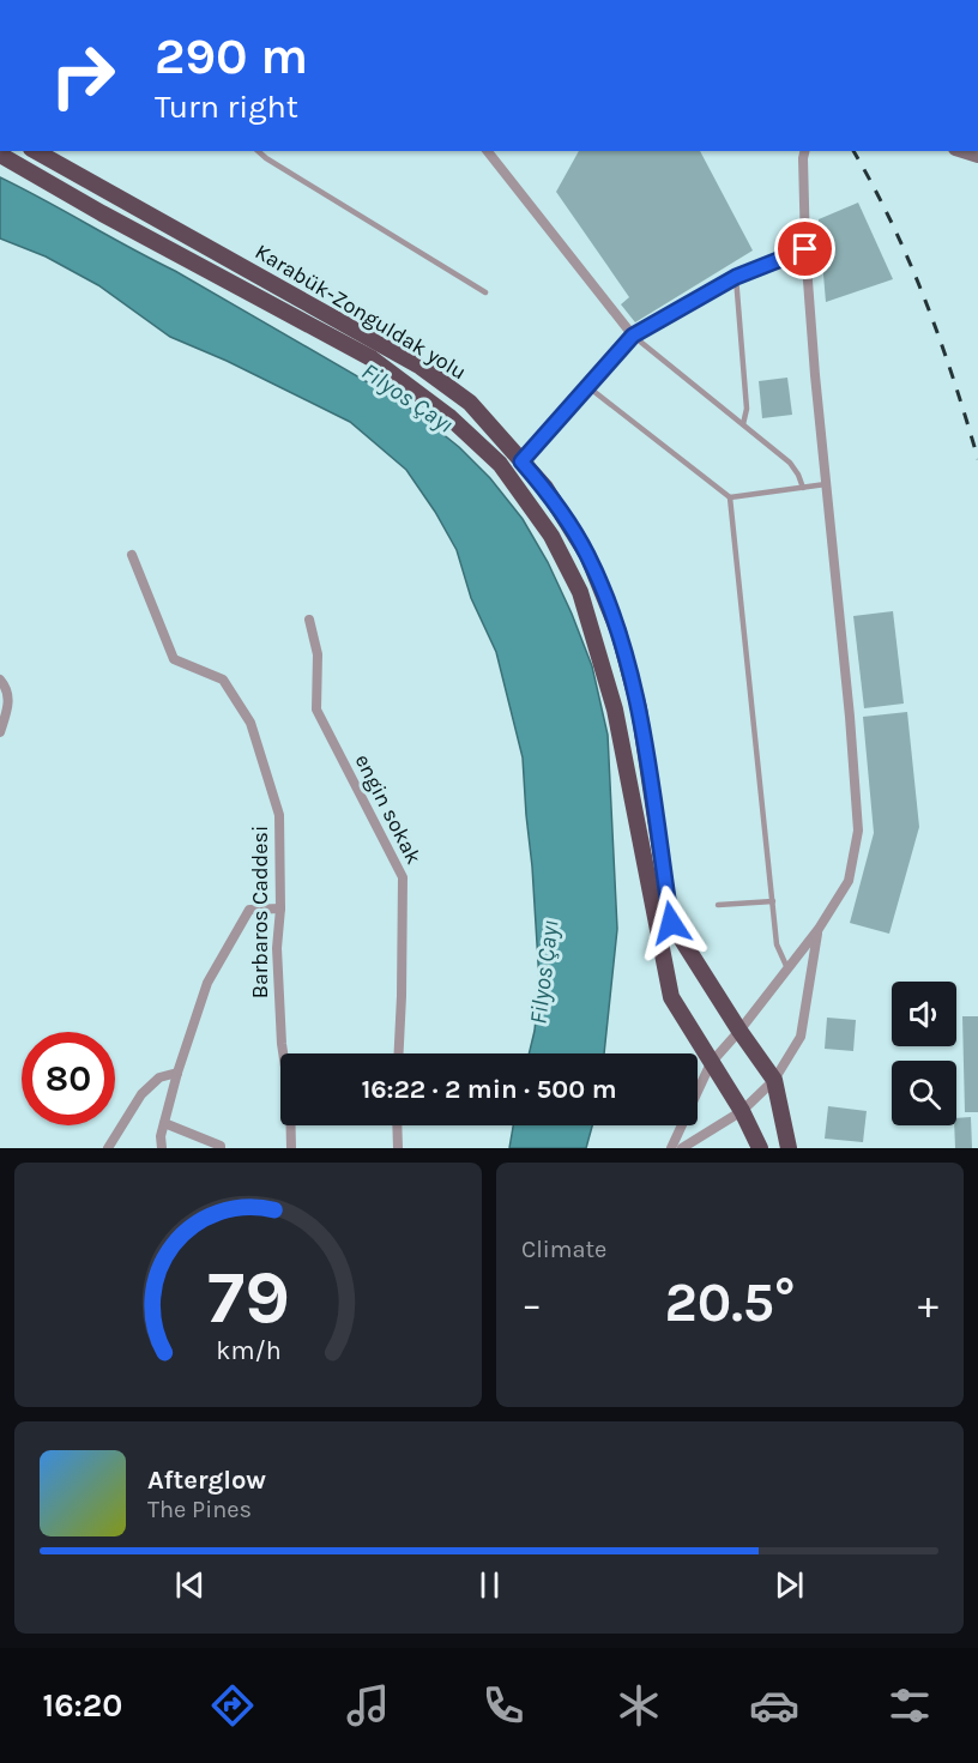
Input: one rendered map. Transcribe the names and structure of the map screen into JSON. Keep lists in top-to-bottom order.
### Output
{
  "streets": {
    "highway": ["Karabük-Zonguldak yolu"],
    "street": ["engin sokak", "Barbaros Caddesi"]
  },
  "water": ["Filyos Çayı"],
  "page": {
    "turn": ["290 m", "Turn right"],
    "limit": "80",
    "trip": "16:22 · 2 min · 500 m",
    "tile": "Climate",
    "heat": ["−", "20.5°", "+"],
    "song": ["Afterglow", "The Pines"],
    "tabs": "16:20",
    "gauge": ["79", "km/h"]
  }
}
